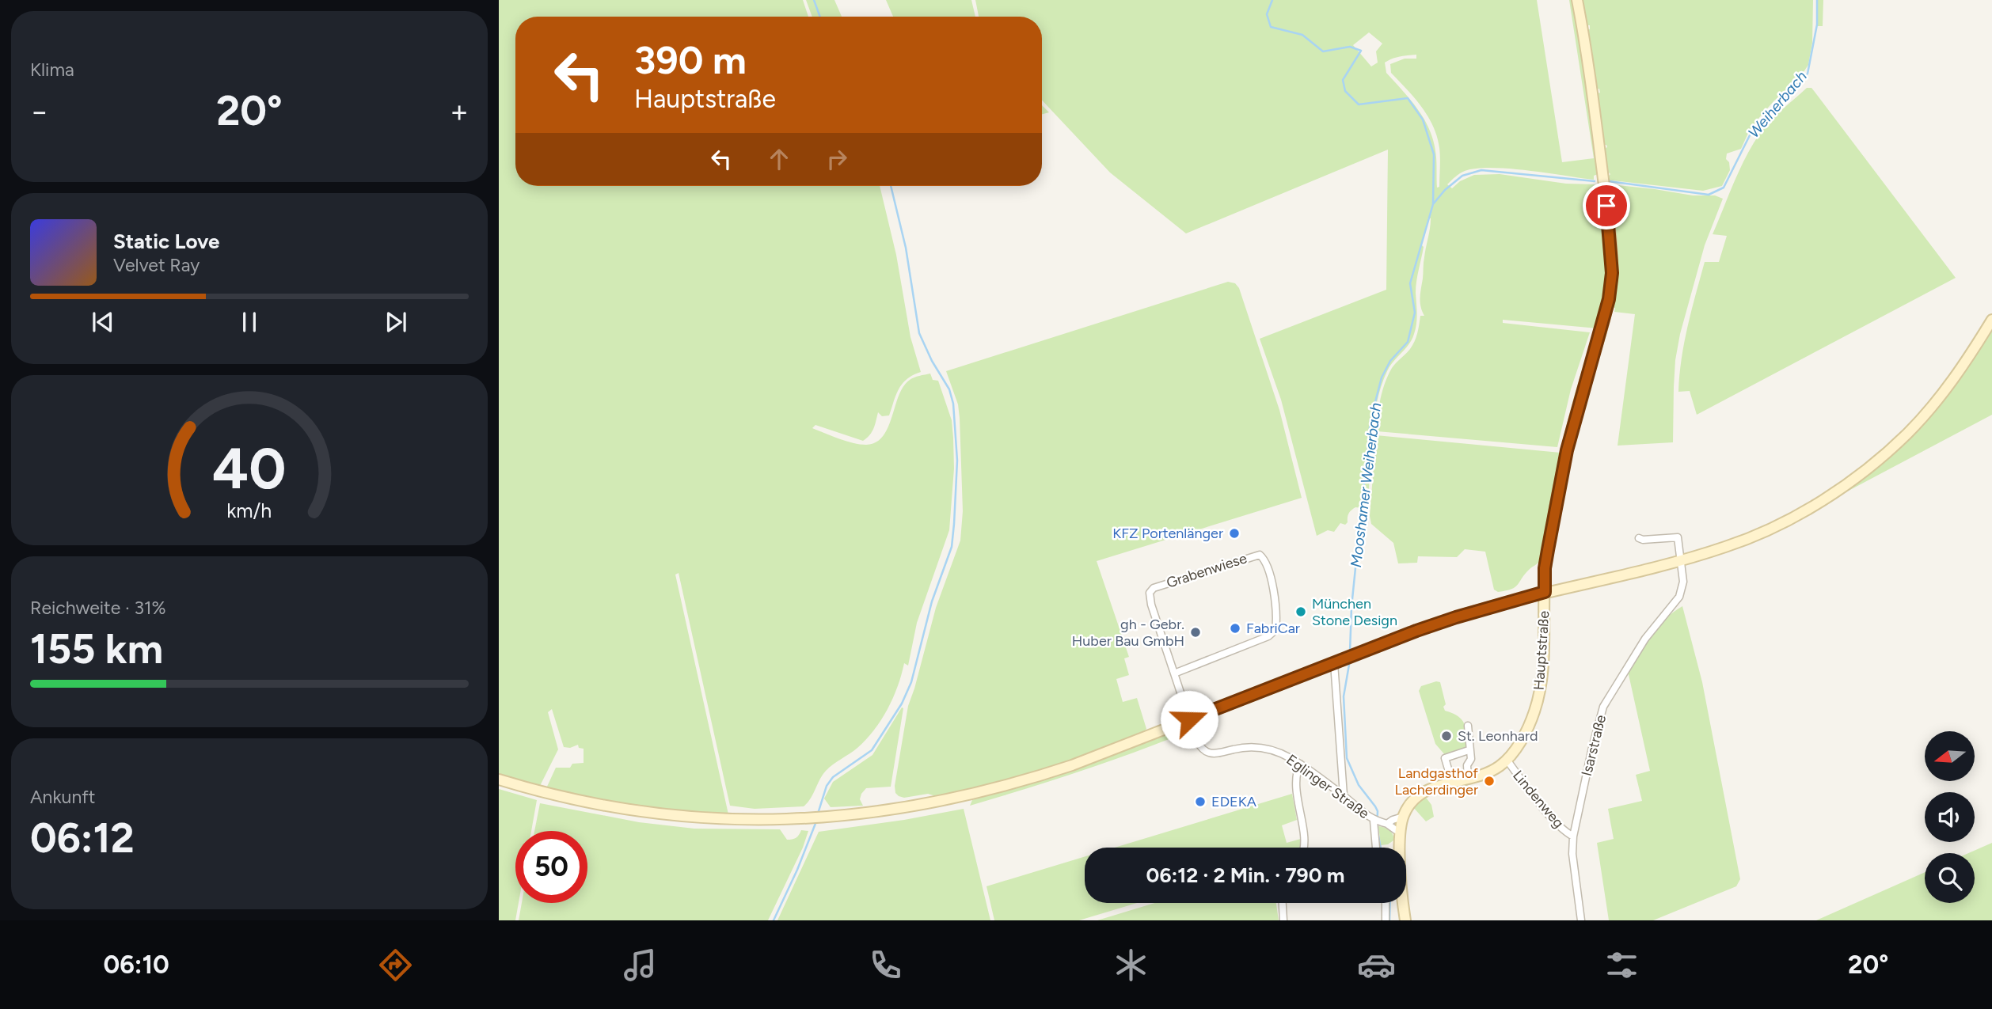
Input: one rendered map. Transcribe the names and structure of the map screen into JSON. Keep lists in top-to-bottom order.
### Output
{
  "streets": {
    "main road": ["Hauptstraße"],
    "street": [
      "Grabenwiese",
      "Isarstraße",
      "Eglinger Straße",
      "Lindenweg"
    ]
  },
  "crossings": [
    ["Grabenwiese", "Eglinger Straße"],
    ["Hauptstraße", "Lindenweg"],
    ["Isarstraße", "Lindenweg"]
  ],
  "water": ["Weiherbach", "Mooshamer Weiherbach"],
  "places": [
    "KFZ Portenlänger",
    "München Stone Design",
    "FabriCar",
    "gh - Gebr. Huber Bau GmbH",
    "St. Leonhard",
    "Landgasthof Lacherdinger",
    "EDEKA"
  ],
  "north": "left",
  "page": {
    "tile": [
      "Klima",
      ["Reichweite · 31%", "155 km"],
      ["Ankunft", "06:12"]
    ],
    "turn": ["390 m", "Hauptstraße"],
    "heat": ["−", "20°", "+"],
    "song": ["Static Love", "Velvet Ray"],
    "limit": "50",
    "trip": "06:12 · 2 Min. · 790 m",
    "tabs": ["06:10", "20°"],
    "gauge": ["40", "km/h"]
  }
}
